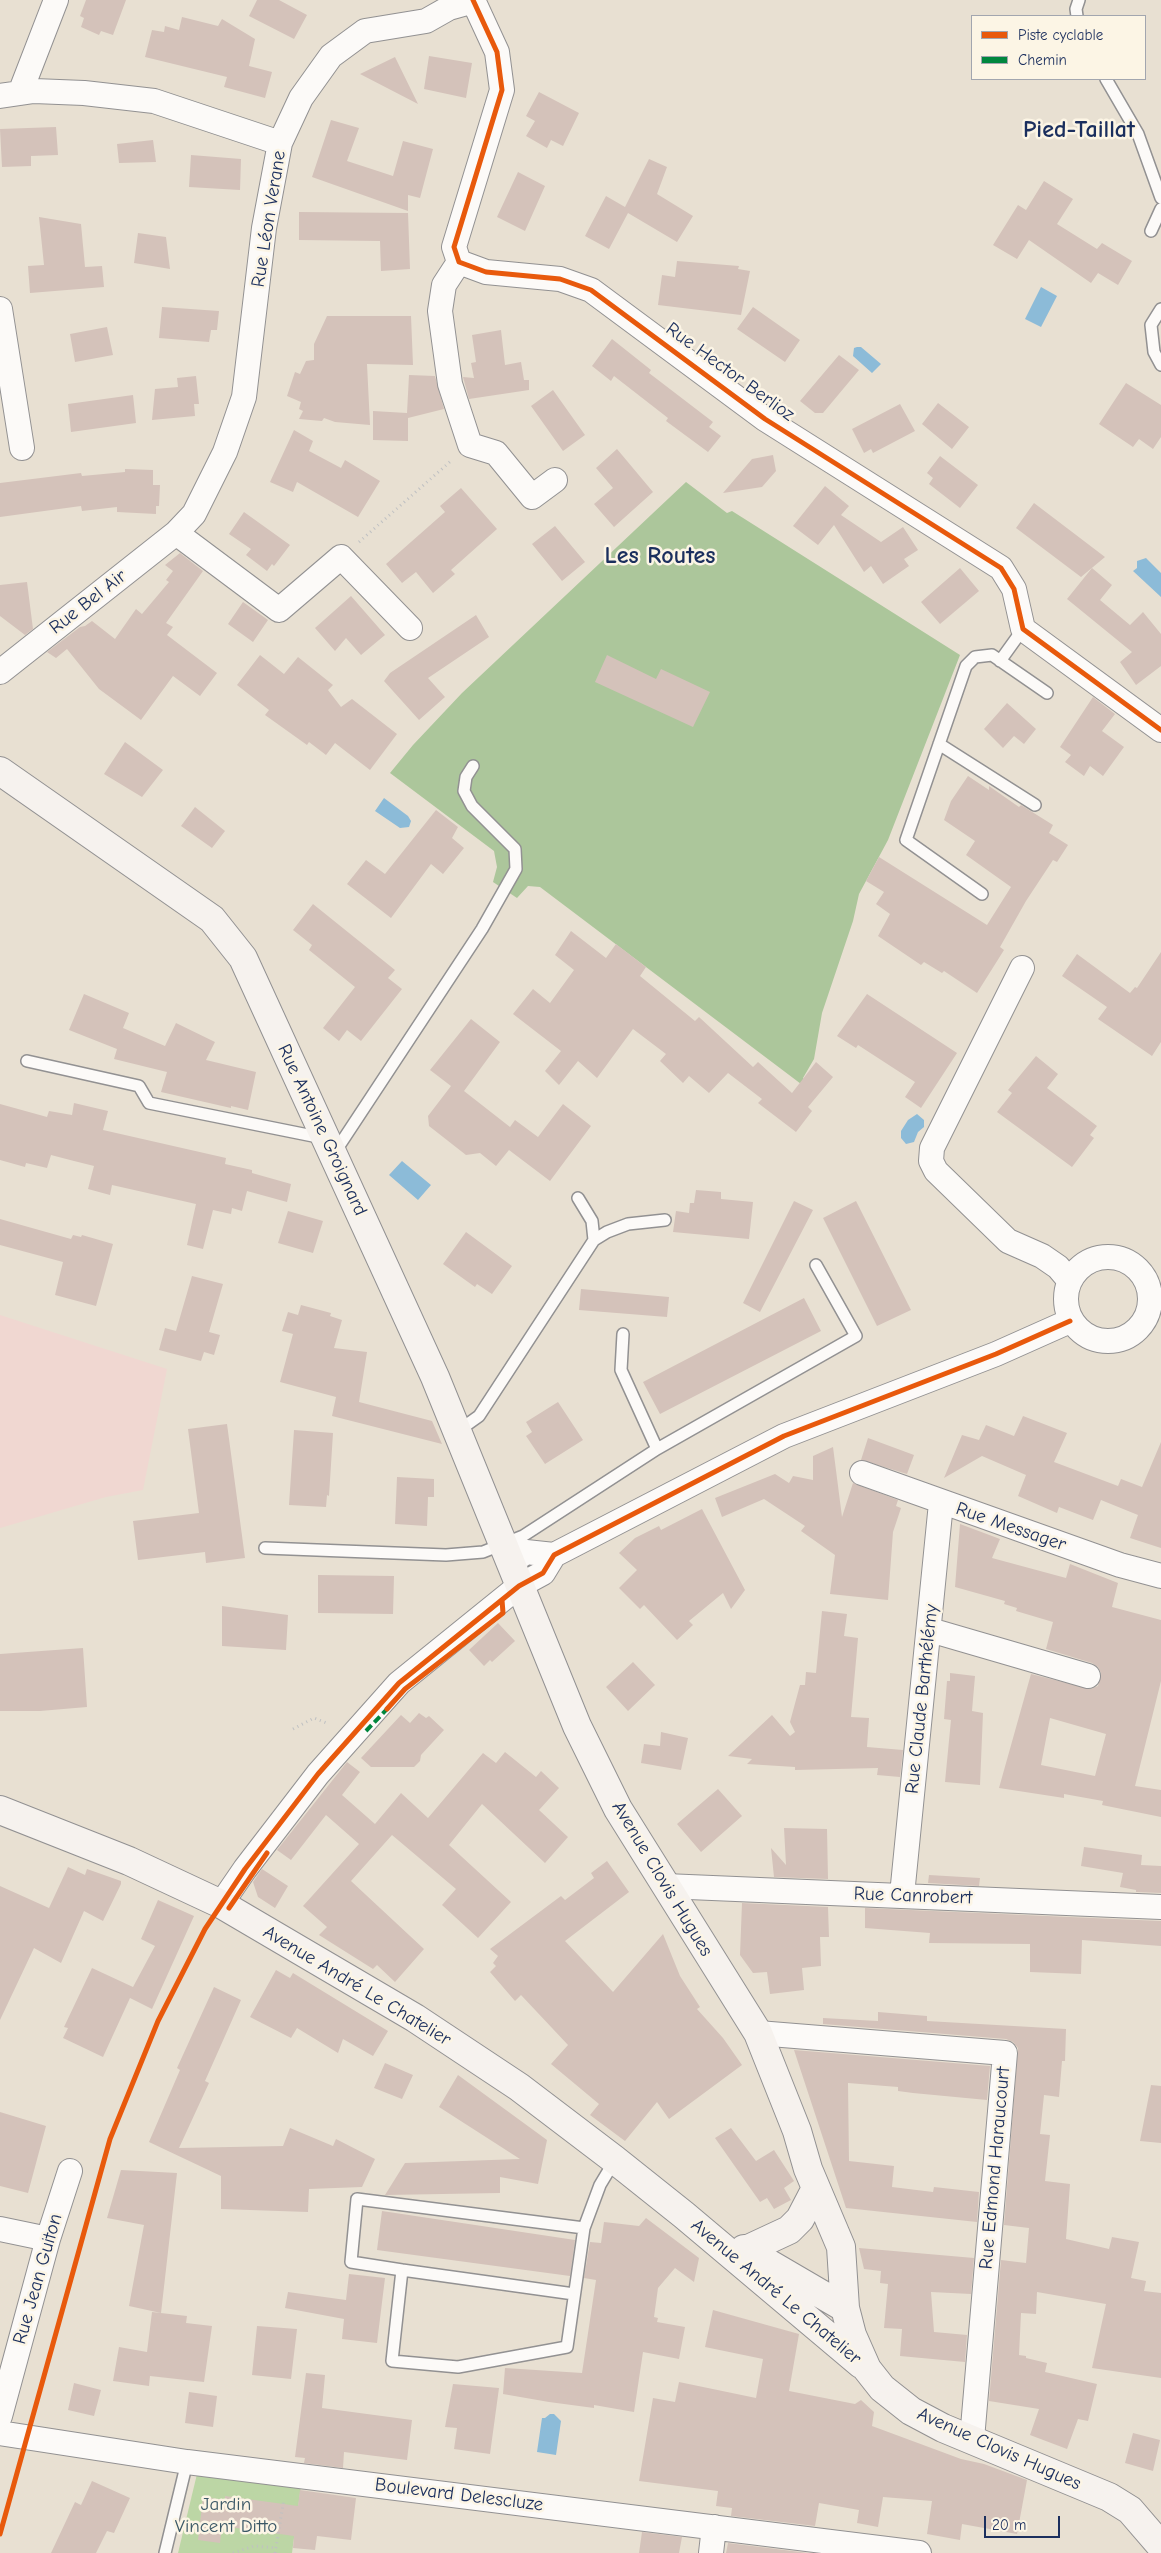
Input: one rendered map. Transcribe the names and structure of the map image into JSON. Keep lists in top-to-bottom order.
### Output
{
  "streets": {
    "main road": ["Rue Antoine Groignard", "Avenue Clovis Hugues", "Avenue André Le Chatelier"],
    "street": [
      "Rue Léon Verane",
      "Rue Hector Berlioz",
      "Rue Bel Air",
      "Rue Messager",
      "Rue Claude Barthélémy",
      "Rue Canrobert",
      "Rue Edmond Haraucourt",
      "Rue Jean Guiton",
      "Boulevard Delescluze"
    ]
  },
  "crossings": [
    ["Rue Léon Verane", "Rue Bel Air"],
    ["Rue Antoine Groignard", "Avenue Clovis Hugues"],
    ["Rue Messager", "Rue Claude Barthélémy"],
    ["Rue Claude Barthélémy", "Rue Canrobert"],
    ["Avenue Clovis Hugues", "Rue Canrobert"],
    ["Avenue Clovis Hugues", "Avenue André Le Chatelier"],
    ["Avenue Clovis Hugues", "Rue Edmond Haraucourt"]
  ],
  "districts": ["Pied-Taillat", "Les Routes"],
  "parks": ["Jardin Vincent Ditto"],
  "legend": ["Piste cyclable", "Chemin"],
  "scale_bar": "20 m"
}
